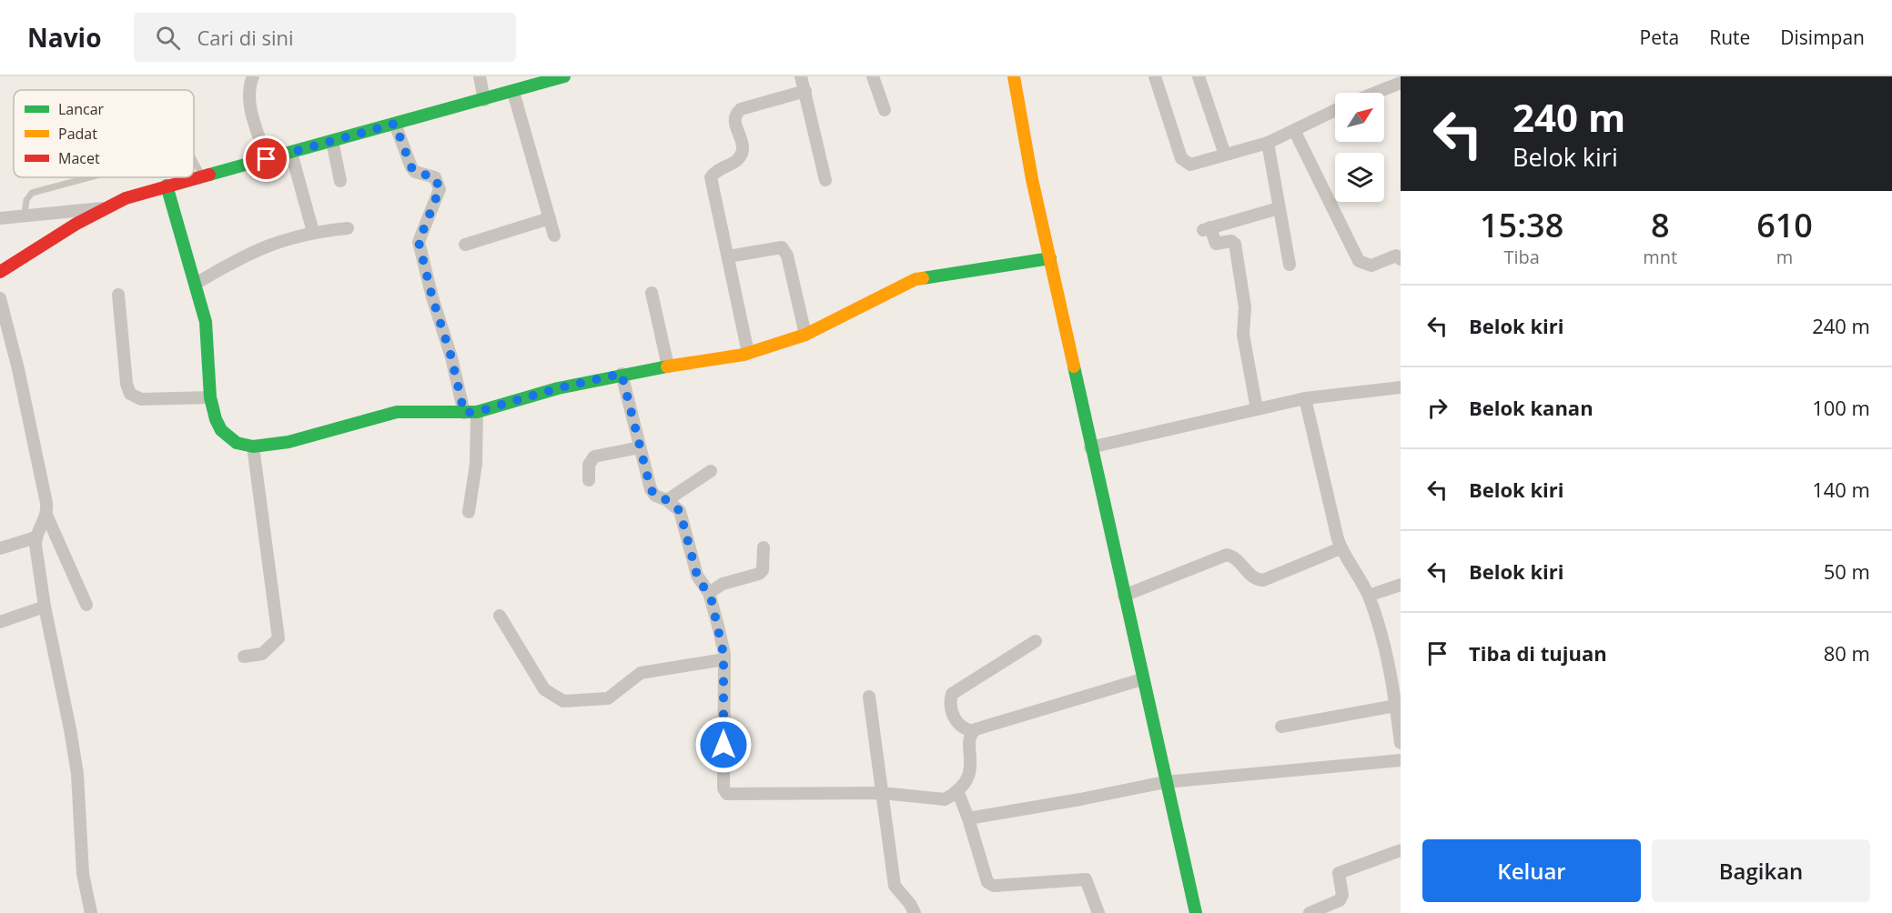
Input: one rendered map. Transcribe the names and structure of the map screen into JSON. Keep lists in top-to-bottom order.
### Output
{
  "legend": ["Lancar", "Padat", "Macet"],
  "north": "top right",
  "page": {
    "header": "Navio",
    "search": "Cari di sini",
    "nav": ["Peta", "Rute", "Disimpan"],
    "turn": ["240 m", "Belok kiri"],
    "eta": [
      "15:38",
      "Tiba",
      "8",
      "mnt",
      "610",
      "m"
    ],
    "list": [
      {
        "name": "Belok kiri",
        "value": "240 m"
      },
      {
        "name": "Belok kanan",
        "value": "100 m"
      },
      {
        "name": "Belok kiri",
        "value": "140 m"
      },
      {
        "name": "Belok kiri",
        "value": "50 m"
      },
      {
        "name": "Tiba di tujuan",
        "value": "80 m"
      }
    ],
    "buttons": ["Keluar", "Bagikan"]
  }
}
